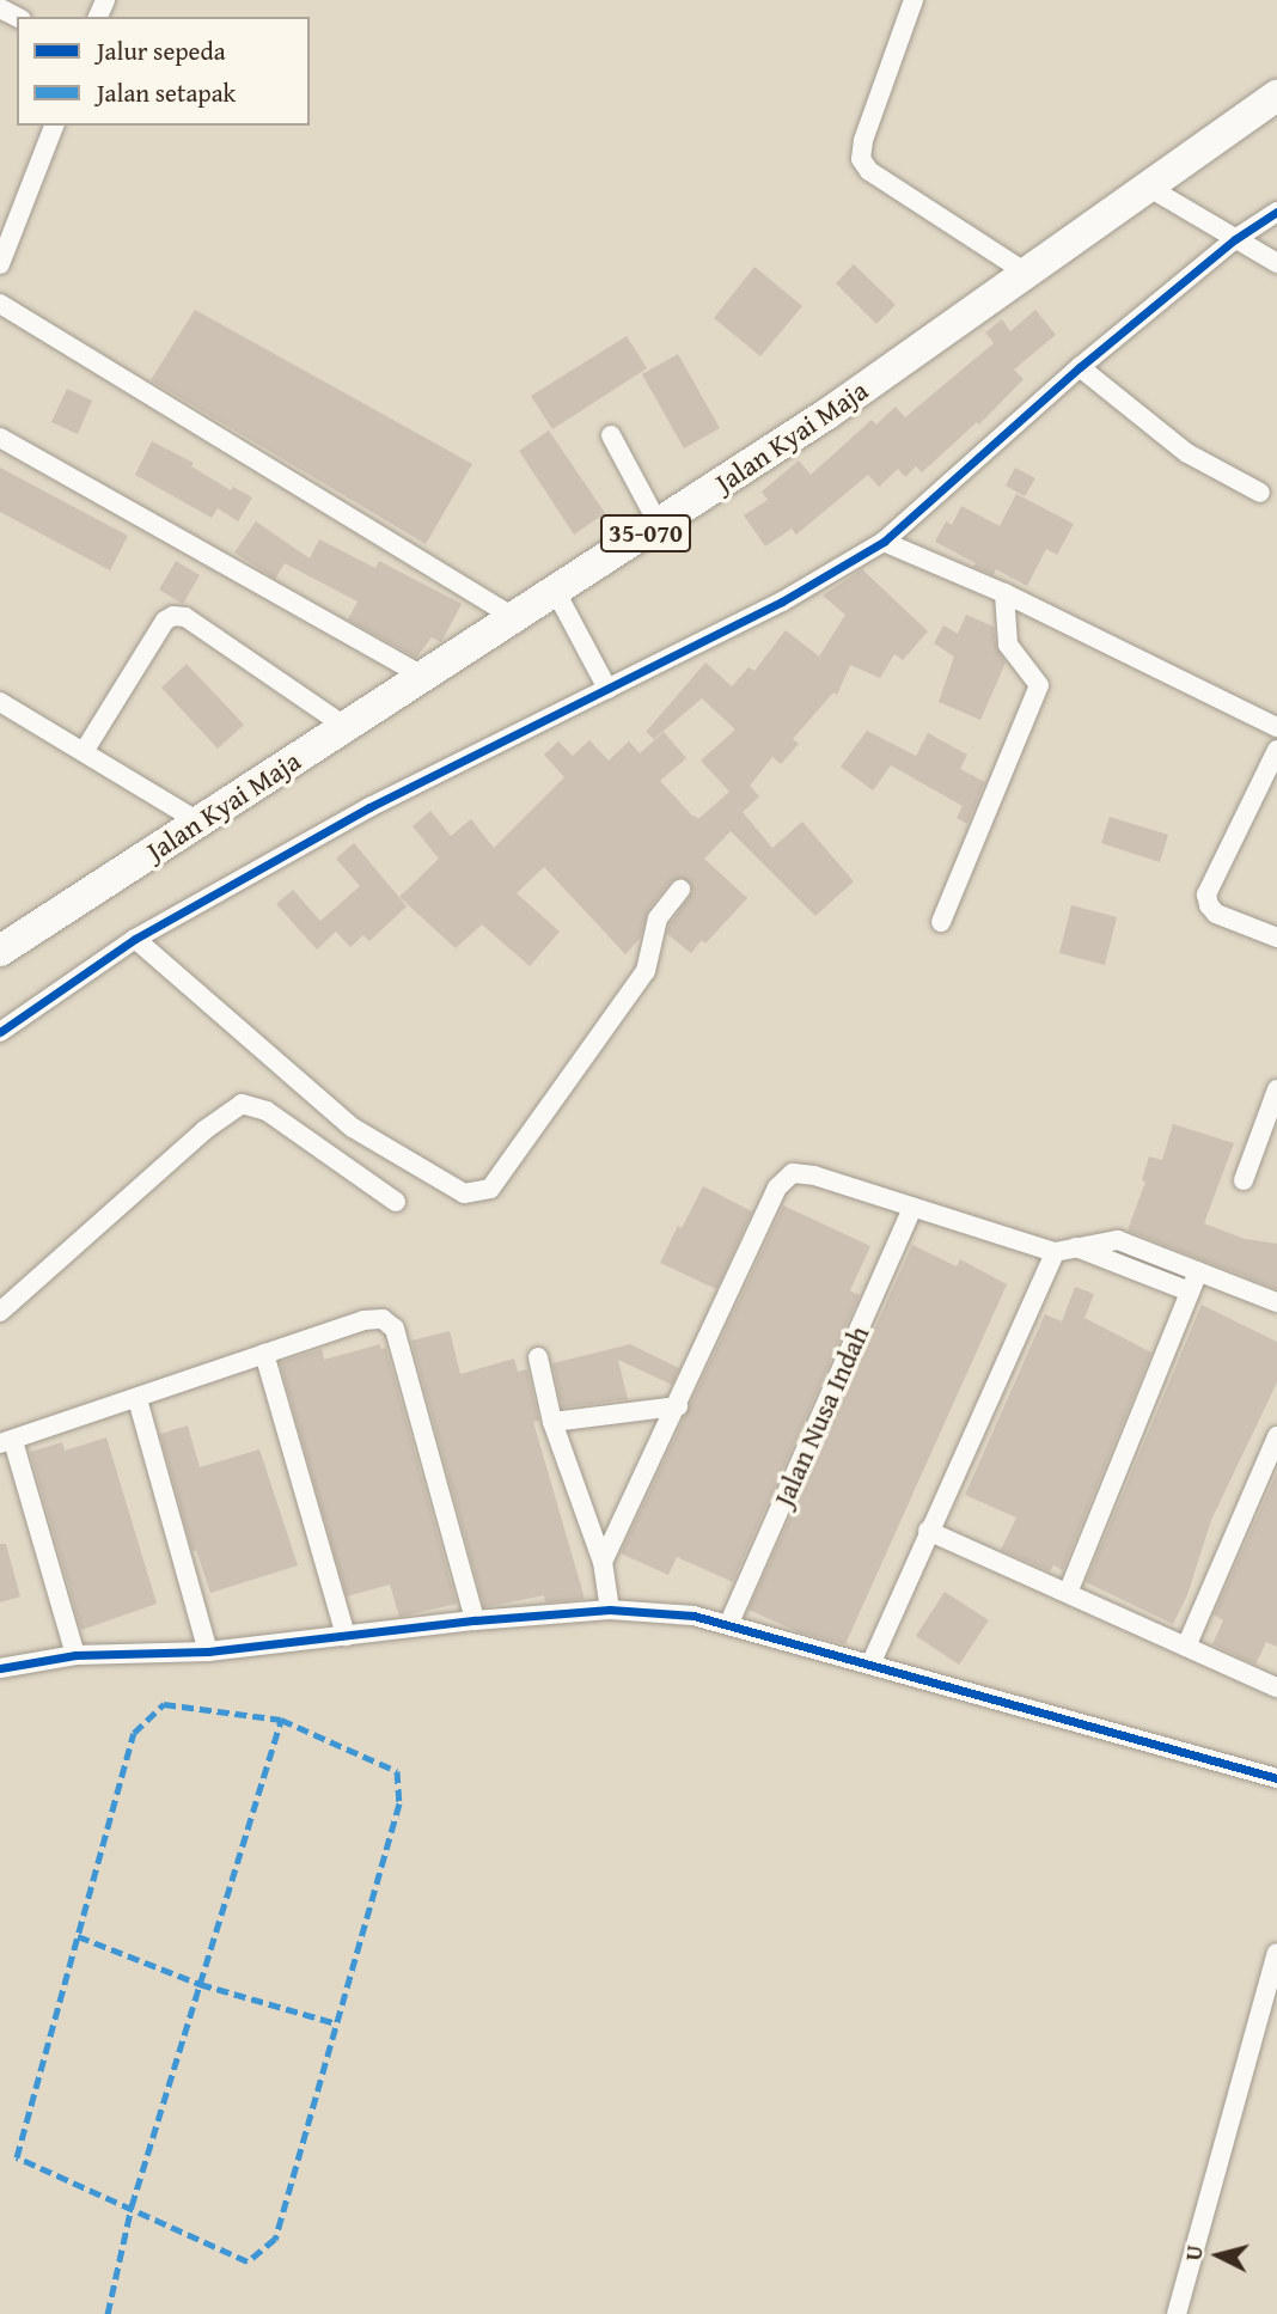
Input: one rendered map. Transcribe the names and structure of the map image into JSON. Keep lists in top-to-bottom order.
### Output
{
  "streets": {
    "main road": ["Jalan Kyai Maja", "35-070"],
    "street": ["Jalan Nusa Indah"]
  },
  "legend": ["Jalur sepeda", "Jalan setapak"],
  "north": "left"
}
